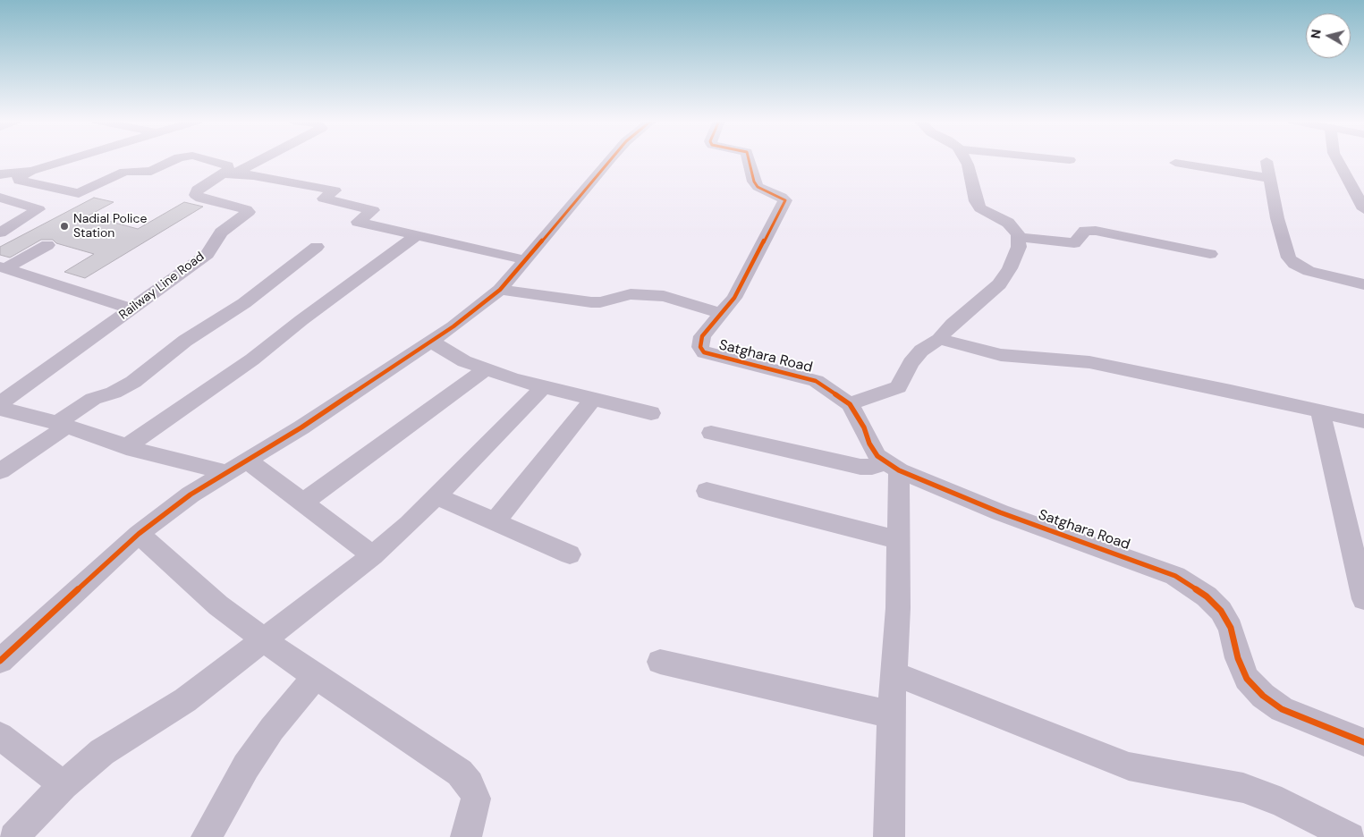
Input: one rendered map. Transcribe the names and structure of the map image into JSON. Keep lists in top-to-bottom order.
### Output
{
  "streets": {
    "street": ["Railway Line Road", "Satghara Road"]
  },
  "places": ["Nadial Police Station"],
  "north": "left"
}
